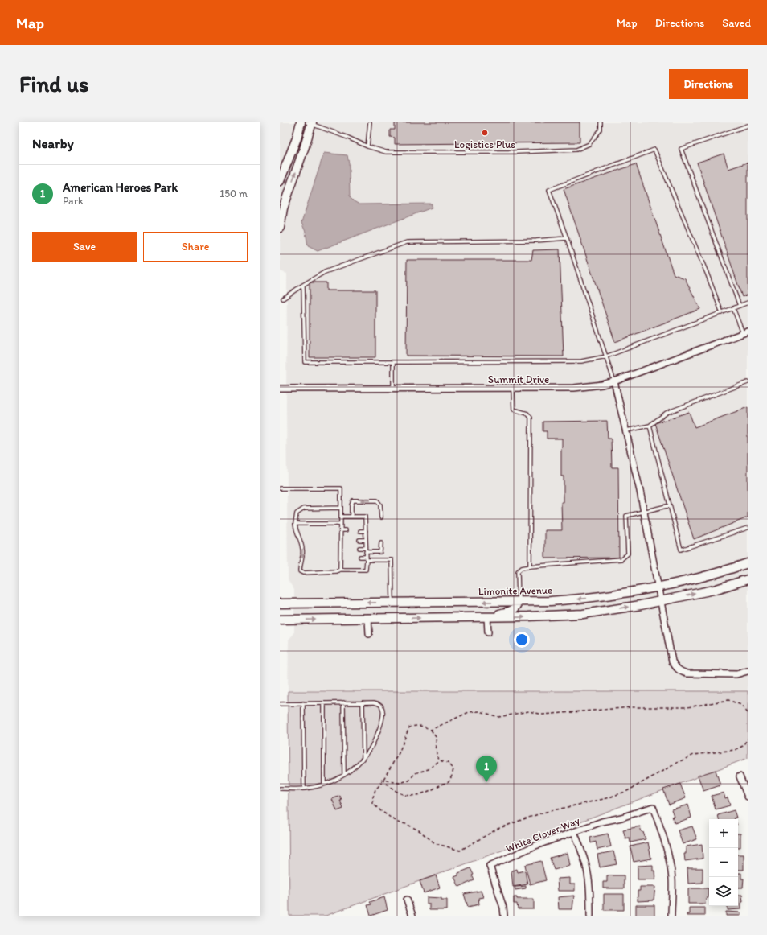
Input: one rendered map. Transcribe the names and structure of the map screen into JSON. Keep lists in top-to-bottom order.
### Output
{
  "streets": {
    "main road": ["Limonite Avenue"],
    "street": ["Summit Drive", "White Clover Way"]
  },
  "places": ["Logistics Plus"],
  "page": {
    "header": "Map",
    "nav": ["Map", "Directions", "Saved"],
    "buttons": [
      "Directions",
      ["Save", "Share"]
    ],
    "title": "Find us",
    "heading": "Nearby",
    "list": [
      {
        "mark": "1",
        "name": "American Heroes Park",
        "note": "Park",
        "value": "150 m"
      }
    ],
    "pins": "1",
    "map_buttons": ["+", "−"]
  }
}
